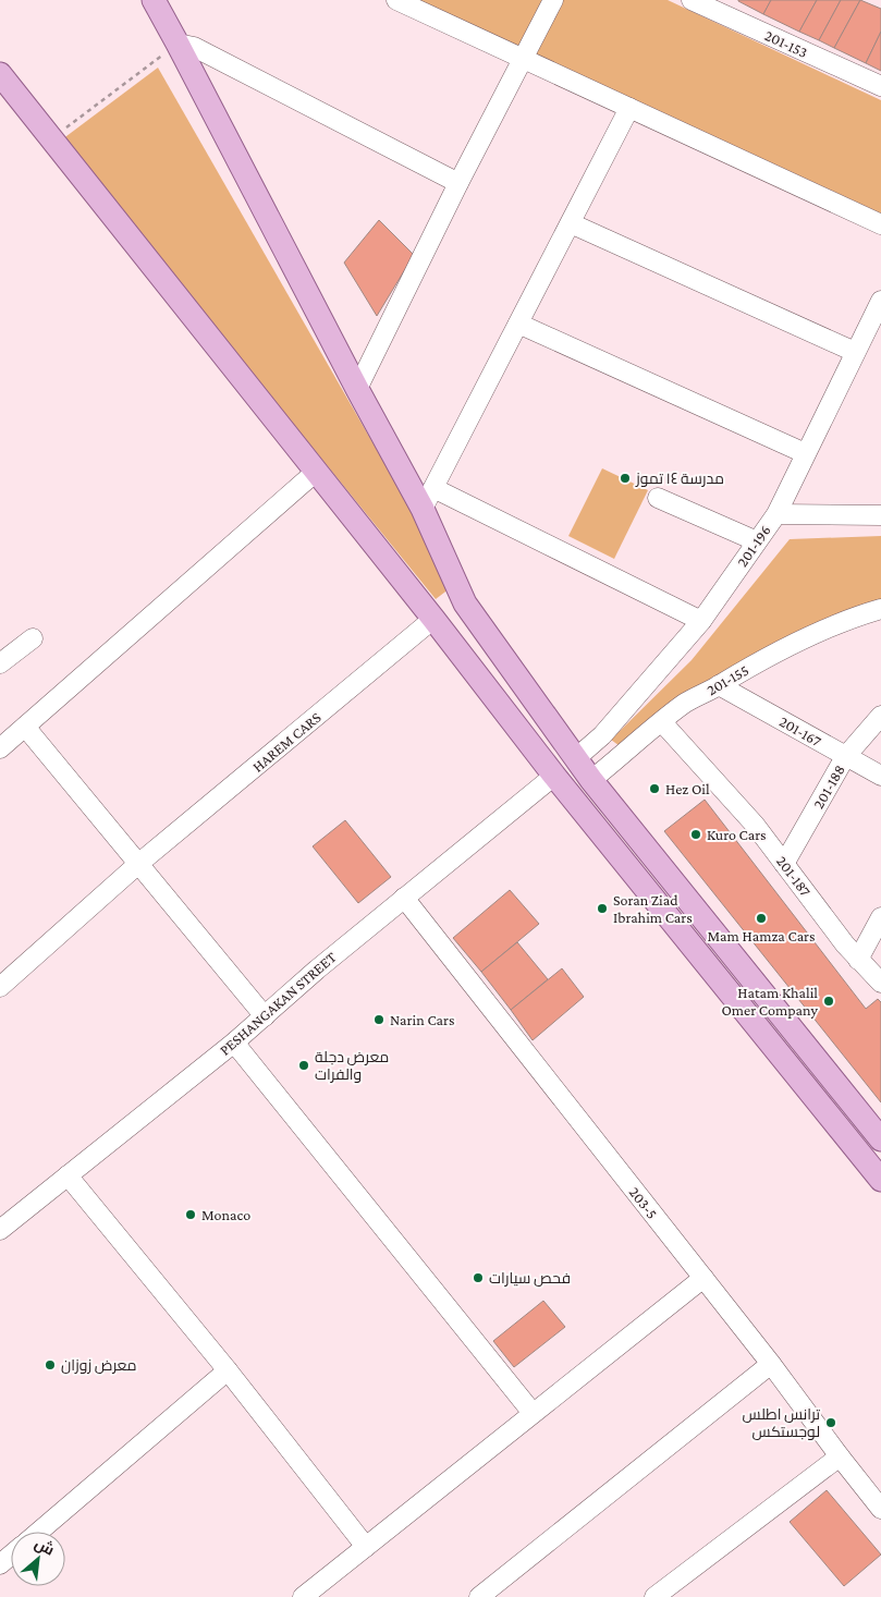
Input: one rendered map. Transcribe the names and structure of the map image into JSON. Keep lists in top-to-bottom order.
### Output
{
  "streets": {
    "street": [
      "201-153",
      "201-196",
      "201-155",
      "201-167",
      "HAREM CARS",
      "201-188",
      "201-187",
      "PESHANGAKAN STREET",
      "203-5"
    ]
  },
  "crossings": [
    ["201-155", "201-167"],
    ["201-155", "201-187"],
    ["201-167", "201-188"],
    ["201-188", "201-187"],
    ["PESHANGAKAN STREET", "203-5"]
  ],
  "places": [
    "مدرسة ١٤ تموز",
    "Hez Oil",
    "Kuro Cars",
    "Soran Ziad Ibrahim Cars",
    "Mam Hamza Cars",
    "Hatam Khalil Omer Company",
    "Narin Cars",
    "معرض دجلة والفرات",
    "Monaco",
    "فحص سيارات",
    "معرض زوزان",
    "ترانس اطلس لوجستكس"
  ],
  "north": "top right"
}
